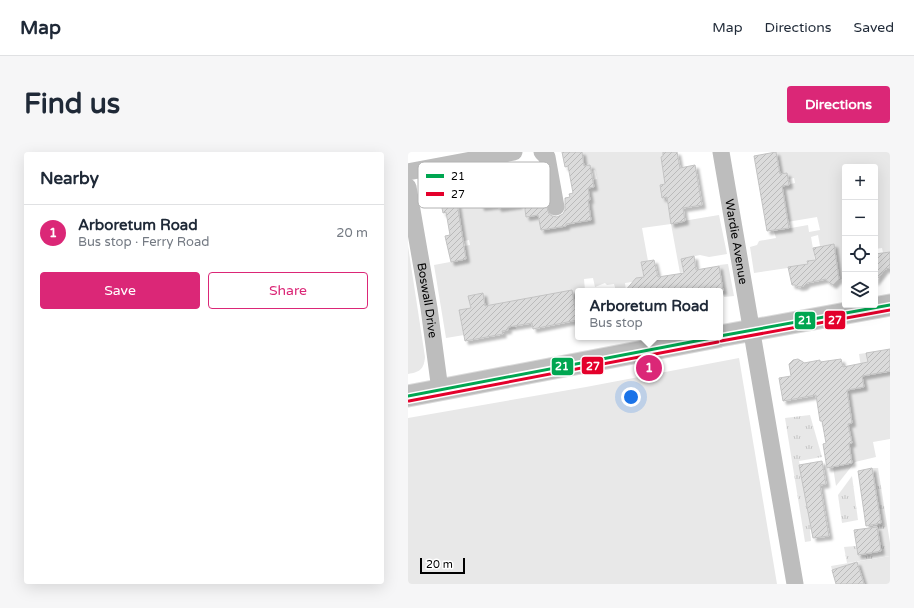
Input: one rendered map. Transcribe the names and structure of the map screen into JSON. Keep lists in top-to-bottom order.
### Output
{
  "streets": {
    "street": ["Wardie Avenue", "Boswall Drive"]
  },
  "lines": ["transit line 21", "transit line 27"],
  "legend": ["21", "27"],
  "scale_bar": "20 m",
  "page": {
    "header": "Map",
    "nav": ["Map", "Directions", "Saved"],
    "buttons": [
      "Directions",
      ["Save", "Share"]
    ],
    "title": "Find us",
    "heading": "Nearby",
    "map_buttons": ["+", "−"],
    "list": [
      {
        "mark": "1",
        "name": "Arboretum Road",
        "note": "Bus stop · Ferry Road",
        "value": "20 m"
      }
    ],
    "popup": ["Arboretum Road", "Bus stop"],
    "pins": "1",
    "scale": "20 m"
  }
}
